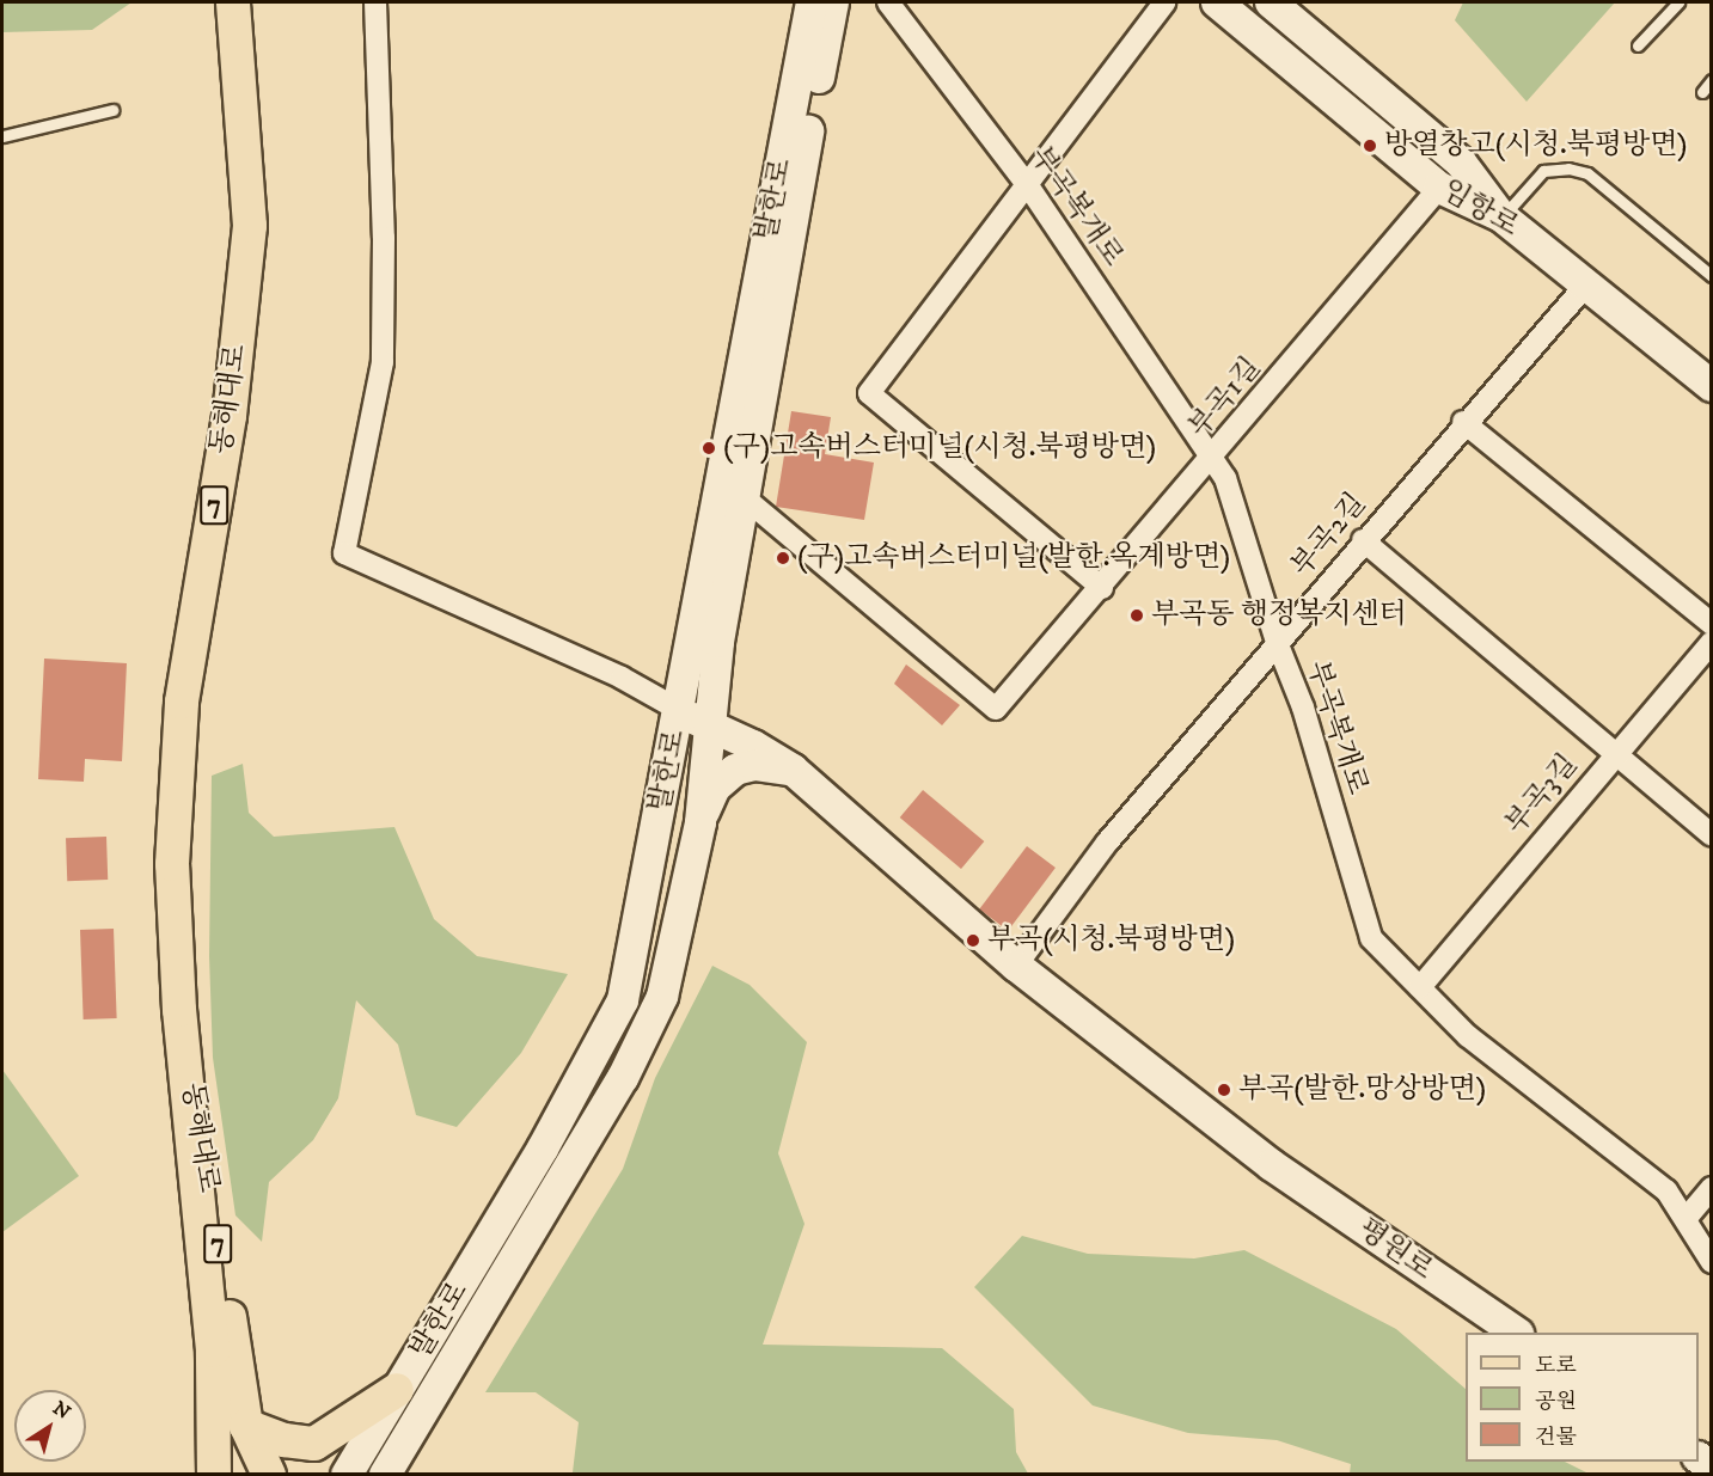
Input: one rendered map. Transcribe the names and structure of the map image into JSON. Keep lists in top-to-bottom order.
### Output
{
  "streets": {
    "main road": ["동해대로", "7"],
    "street": [
      "발한로",
      "부곡복개로",
      "임항로",
      "부곡1길",
      "부곡2길",
      "부곡3길",
      "평원로"
    ]
  },
  "crossings": [
    ["발한로", "부곡1길"],
    ["발한로", "평원로"],
    ["부곡복개로", "부곡1길"],
    ["부곡복개로", "부곡2길"],
    ["부곡복개로", "부곡3길"],
    ["임항로", "부곡1길"],
    ["임항로", "부곡2길"],
    ["부곡2길", "평원로"]
  ],
  "places": [
    "방열창고(시청.북평방면)",
    "(구)고속버스터미널(시청.북평방면)",
    "(구)고속버스터미널(발한.옥계방면)",
    "부곡동 행정복지센터",
    "부곡(시청.북평방면)",
    "부곡(발한.망상방면)"
  ],
  "legend": ["도로", "공원", "건물"],
  "north": "top right"
}
